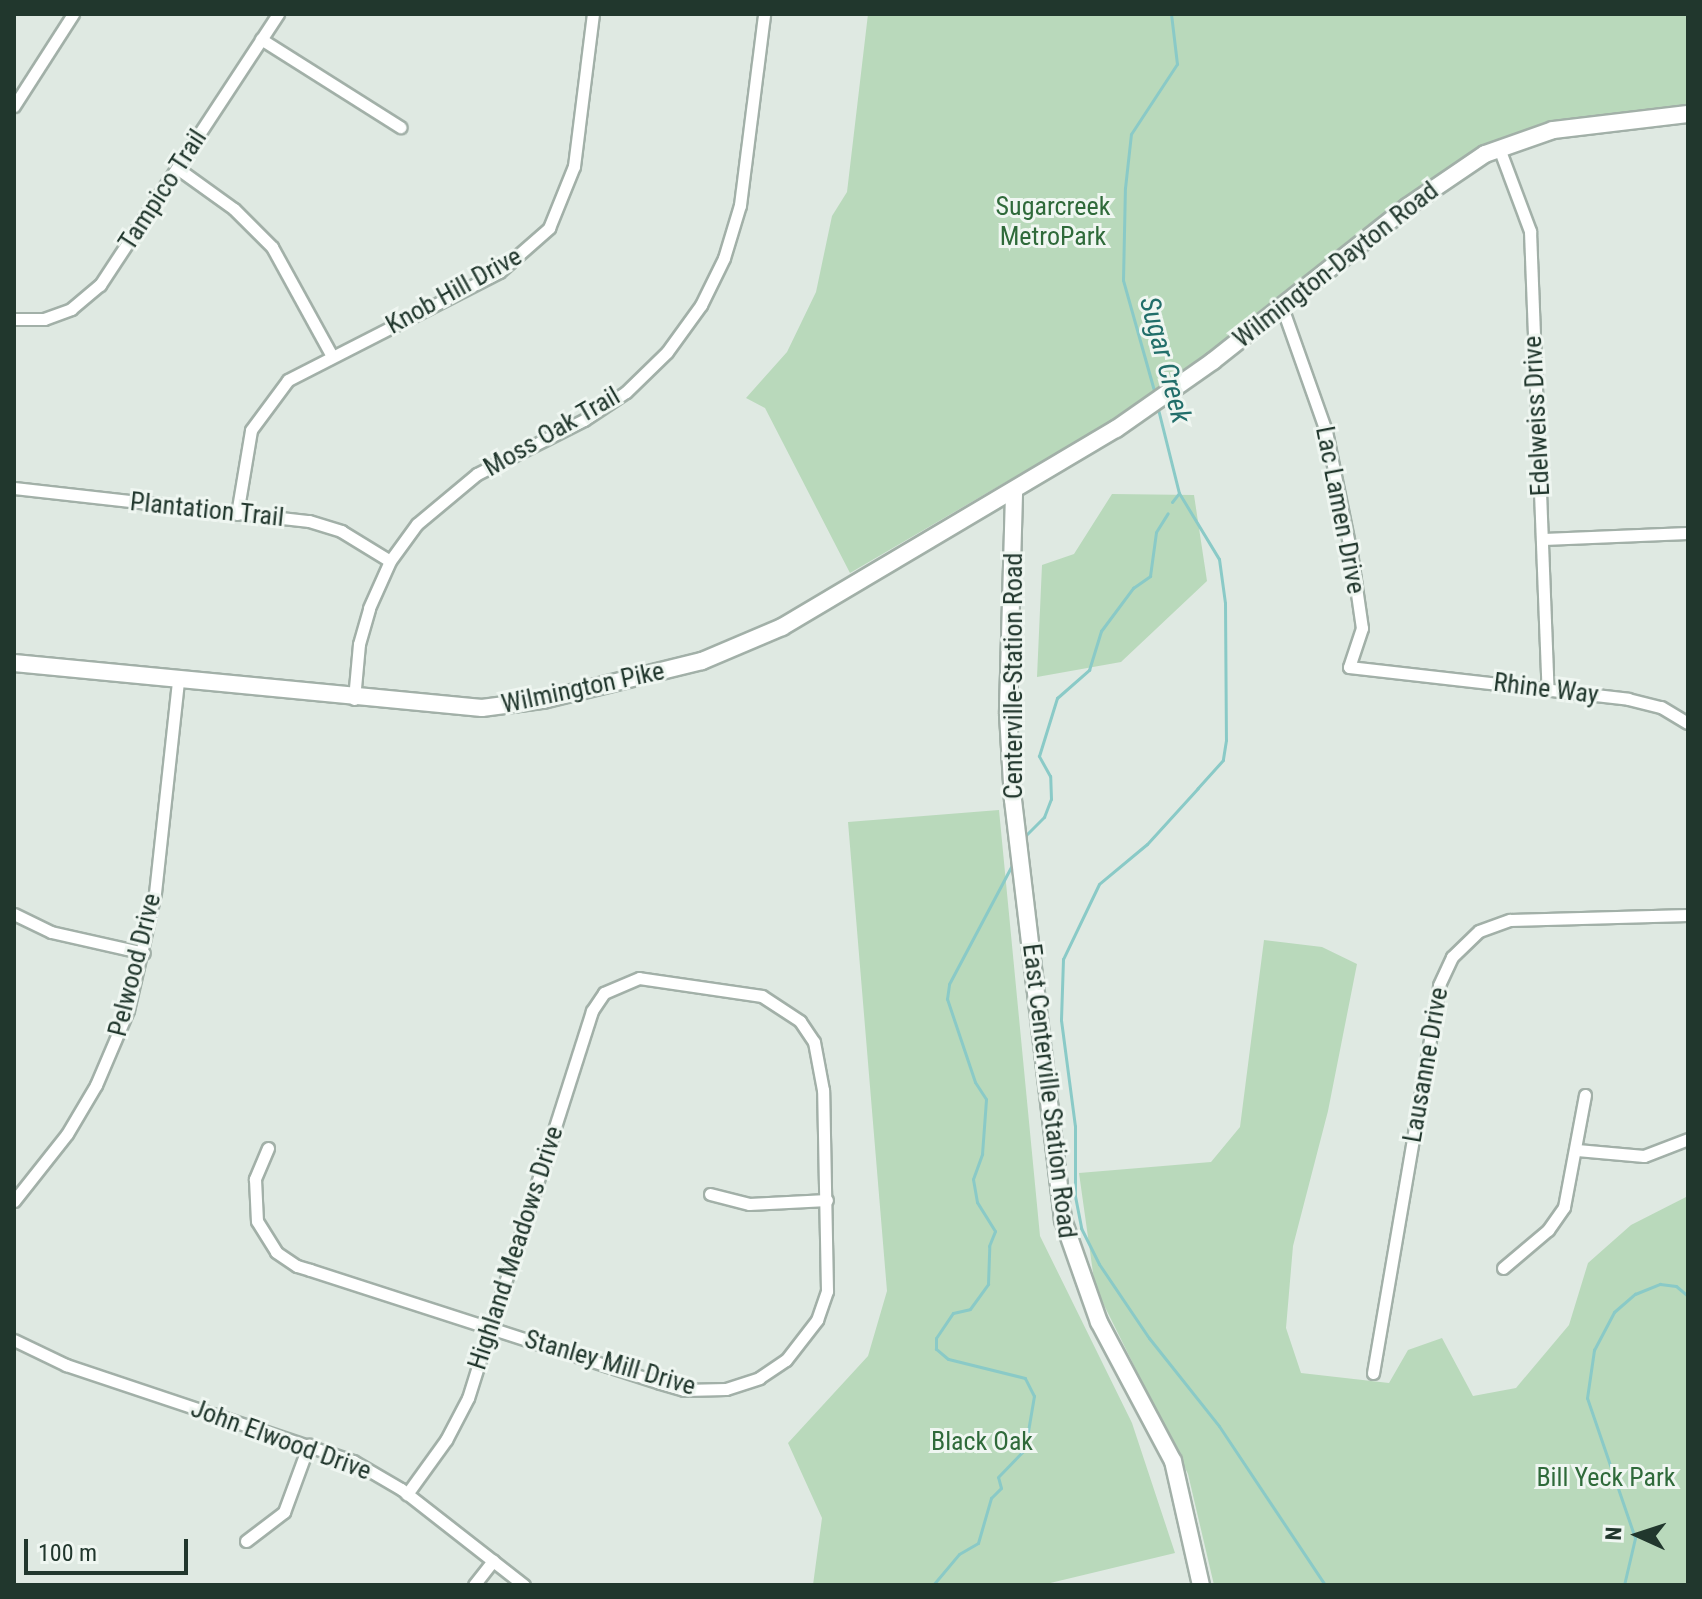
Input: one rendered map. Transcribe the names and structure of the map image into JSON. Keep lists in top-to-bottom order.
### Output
{
  "streets": {
    "street": [
      "Tampico Trail",
      "Wilmington-Dayton Road",
      "Knob Hill Drive",
      "Edelweiss Drive",
      "Moss Oak Trail",
      "Plantation Trail",
      "Lac Lamen Drive",
      "Centerville-Station Road",
      "Wilmington Pike",
      "Rhine Way",
      "Pelwood Drive",
      "Lausanne Drive",
      "East Centerville Station Road",
      "Highland Meadows Drive",
      "Stanley Mill Drive",
      "John Elwood Drive"
    ]
  },
  "crossings": [
    ["Wilmington-Dayton Road", "Edelweiss Drive"],
    ["Wilmington-Dayton Road", "Lac Lamen Drive"],
    ["Wilmington-Dayton Road", "Centerville-Station Road"],
    ["Wilmington-Dayton Road", "Wilmington Pike"],
    ["Knob Hill Drive", "Plantation Trail"],
    ["Edelweiss Drive", "Rhine Way"],
    ["Moss Oak Trail", "Plantation Trail"],
    ["Moss Oak Trail", "Wilmington Pike"],
    ["Lac Lamen Drive", "Rhine Way"],
    ["Centerville-Station Road", "Wilmington Pike"],
    ["Centerville-Station Road", "East Centerville Station Road"],
    ["Wilmington Pike", "Pelwood Drive"],
    ["Highland Meadows Drive", "Stanley Mill Drive"],
    ["Highland Meadows Drive", "John Elwood Drive"]
  ],
  "water": ["Sugar Creek"],
  "parks": ["Sugarcreek MetroPark", "Black Oak", "Bill Yeck Park"],
  "scale_bar": "100 m",
  "north": "left"
}
